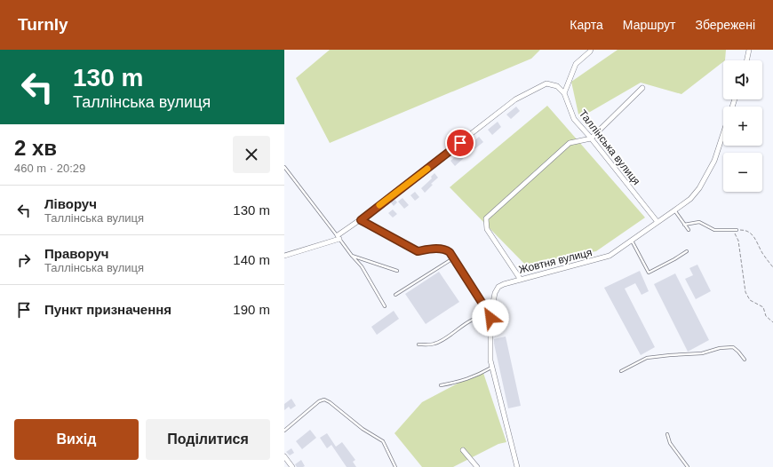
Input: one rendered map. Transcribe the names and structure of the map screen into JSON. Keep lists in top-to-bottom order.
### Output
{
  "streets": {
    "street": ["Таллінська вулиця", "Жовтня вулиця"]
  },
  "crossings": [
    ["Таллінська вулиця", "Жовтня вулиця"]
  ],
  "page": {
    "header": "Turnly",
    "nav": ["Карта", "Маршрут", "Збережені"],
    "turn": ["130 m", "Таллінська вулиця"],
    "map_buttons": ["+", "−"],
    "heading": ["2 хв", "460 m · 20:29"],
    "list": [
      {
        "name": "Ліворуч",
        "note": "Таллінська вулиця",
        "value": "130 m"
      },
      {
        "name": "Праворуч",
        "note": "Таллінська вулиця",
        "value": "140 m"
      },
      {
        "name": "Пункт призначення",
        "value": "190 m"
      }
    ],
    "buttons": ["Вихід", "Поділитися"]
  }
}
